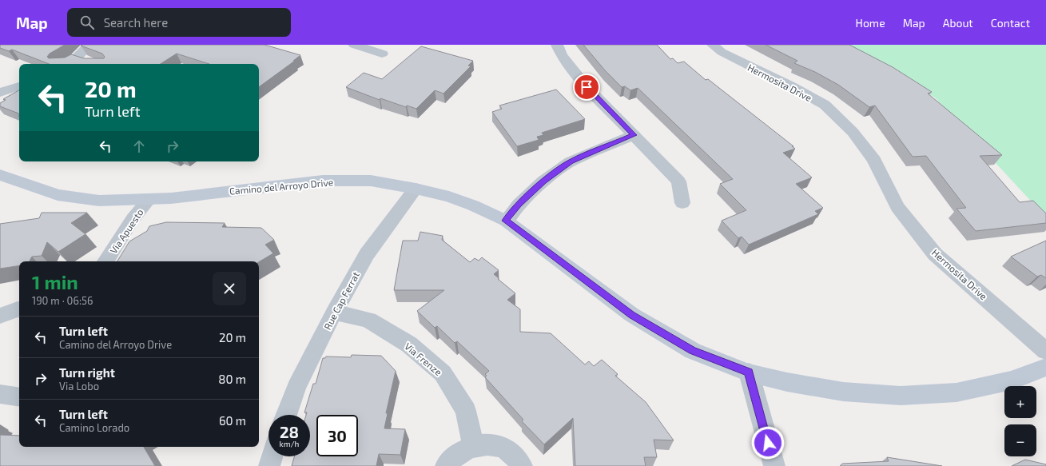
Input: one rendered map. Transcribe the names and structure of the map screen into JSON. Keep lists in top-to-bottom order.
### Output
{
  "streets": {
    "street": [
      "Hermosita Drive",
      "Camino del Arroyo Drive",
      "Via Apuesto",
      "Rue Cap Ferrat",
      "Via Frenze"
    ]
  },
  "crossings": [
    ["Camino del Arroyo Drive", "Via Apuesto"],
    ["Camino del Arroyo Drive", "Rue Cap Ferrat"],
    ["Rue Cap Ferrat", "Via Frenze"]
  ],
  "page": {
    "header": "Map",
    "search": "Search here",
    "nav": [
      "Home",
      "Map",
      "About",
      "Contact"
    ],
    "turn": ["20 m", "Turn left"],
    "heading": ["1 min", "190 m · 06:56"],
    "list": [
      {
        "name": "Turn left",
        "note": "Camino del Arroyo Drive",
        "value": "20 m"
      },
      {
        "name": "Turn right",
        "note": "Via Lobo",
        "value": "80 m"
      },
      {
        "name": "Turn left",
        "note": "Camino Lorado",
        "value": "60 m"
      }
    ],
    "map_buttons": ["+", "−"],
    "speed": "28 km/h",
    "limit": "30"
  }
}
